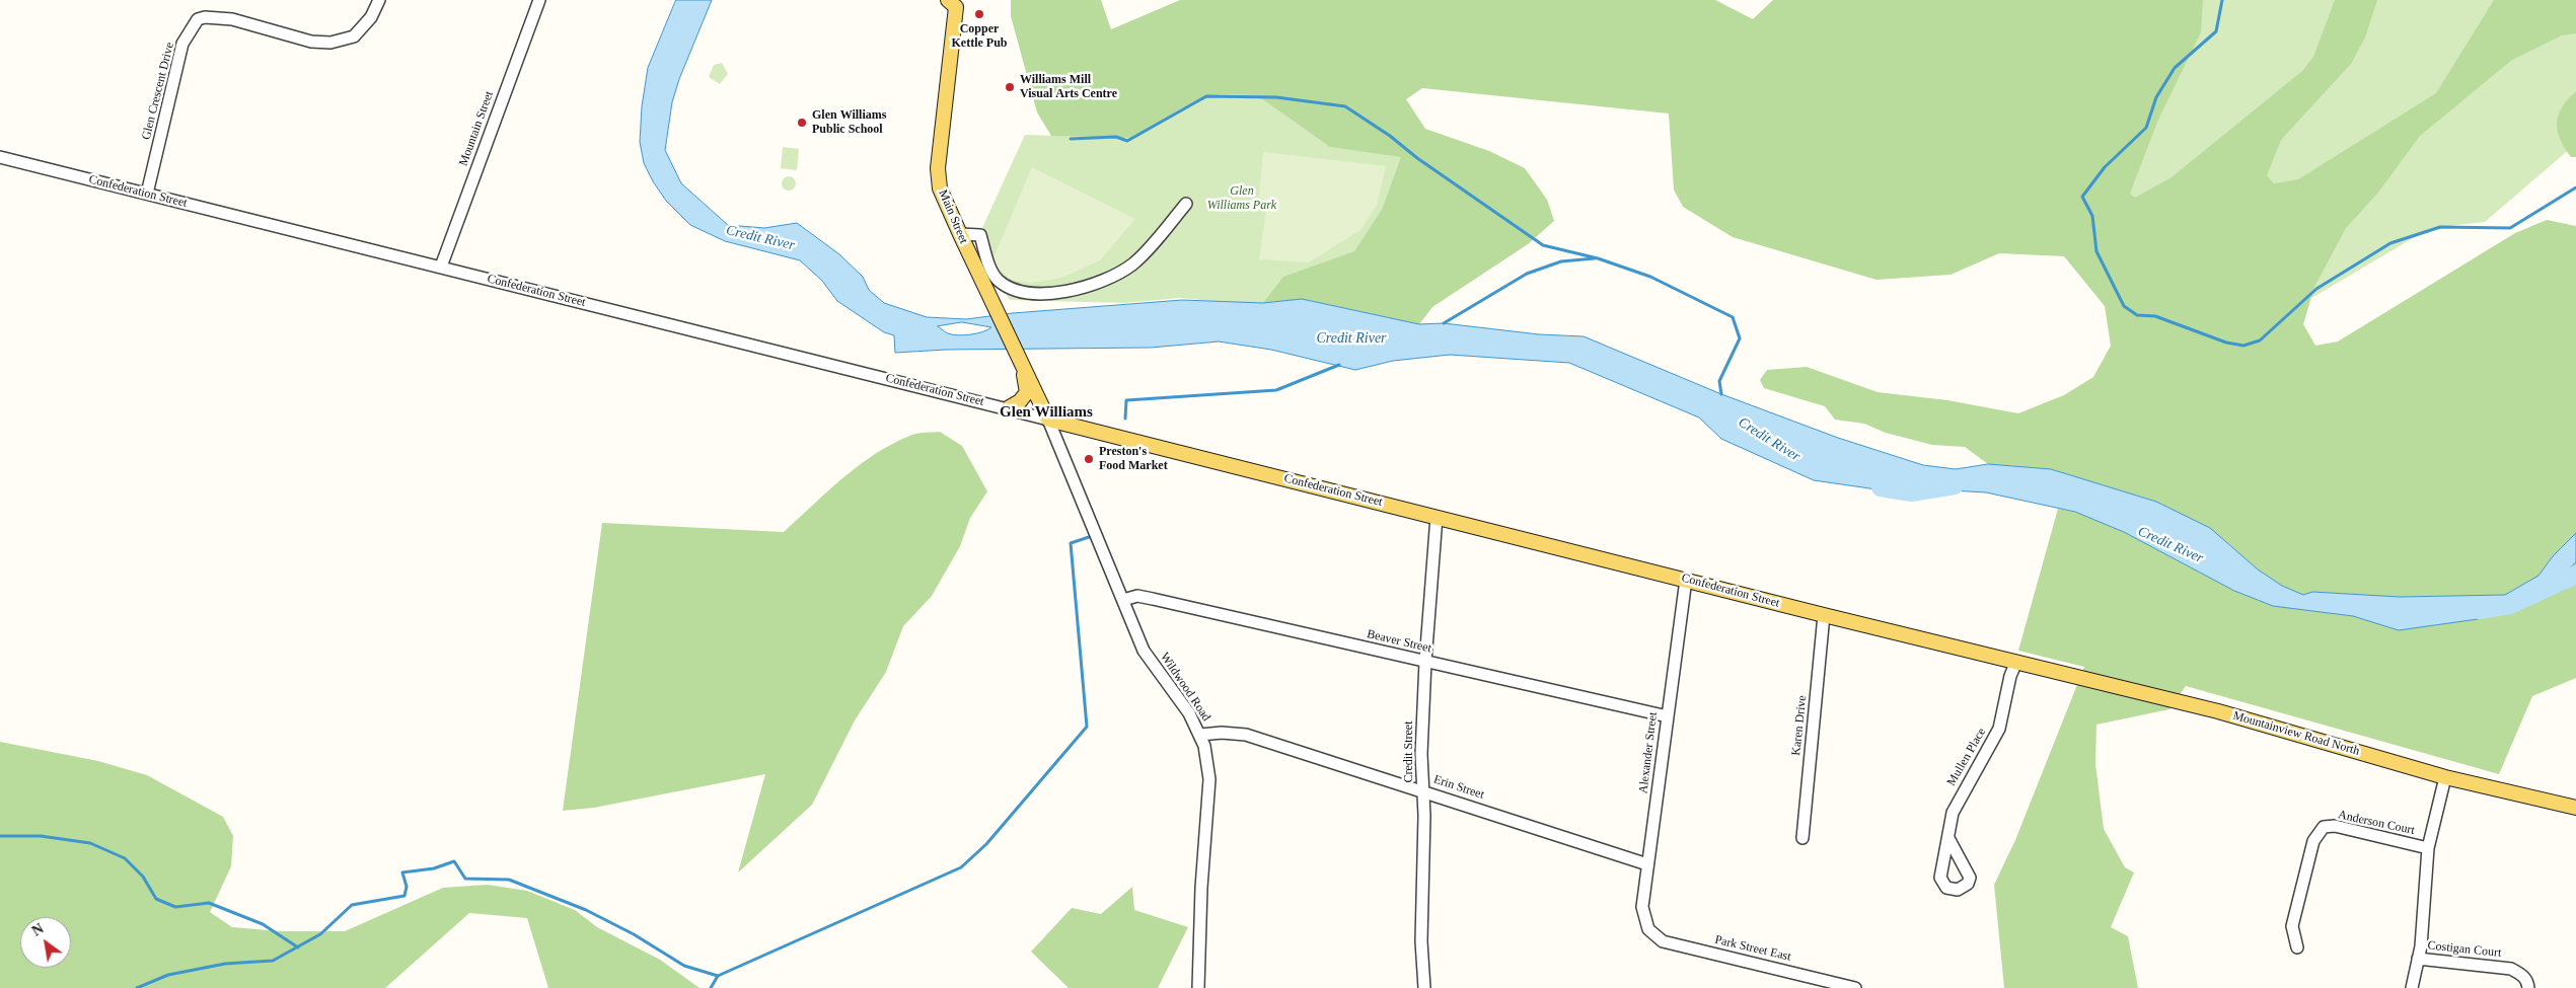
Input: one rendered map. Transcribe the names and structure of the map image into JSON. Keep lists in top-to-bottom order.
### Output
{
  "streets": {
    "main road": ["Confederation Street", "Main Street", "Mountainview Road North"],
    "street": [
      "Glen Crescent Drive",
      "Mountain Street",
      "Beaver Street",
      "Wildwood Road",
      "Karen Drive",
      "Credit Street",
      "Alexander Street",
      "Mullen Place",
      "Erin Street",
      "Anderson Court",
      "Park Street East",
      "Costigan Court"
    ]
  },
  "crossings": [
    ["Glen Crescent Drive", "Confederation Street"],
    ["Mountain Street", "Confederation Street"],
    ["Confederation Street", "Main Street"],
    ["Confederation Street", "Wildwood Road"],
    ["Confederation Street", "Karen Drive"],
    ["Confederation Street", "Mountainview Road North"],
    ["Confederation Street", "Credit Street"],
    ["Confederation Street", "Alexander Street"],
    ["Confederation Street", "Mullen Place"],
    ["Main Street", "Wildwood Road"],
    ["Beaver Street", "Wildwood Road"],
    ["Beaver Street", "Credit Street"],
    ["Beaver Street", "Alexander Street"],
    ["Wildwood Road", "Erin Street"],
    ["Mountainview Road North", "Mullen Place"],
    ["Credit Street", "Erin Street"],
    ["Alexander Street", "Erin Street"],
    ["Alexander Street", "Park Street East"]
  ],
  "districts": ["Glen Williams"],
  "water": ["Credit River"],
  "parks": ["Glen Williams Park"],
  "places": [
    "Copper Kettle Pub",
    "Williams Mill Visual Arts Centre",
    "Glen Williams Public School",
    "Preston's Food Market"
  ],
  "north": "top left"
}
